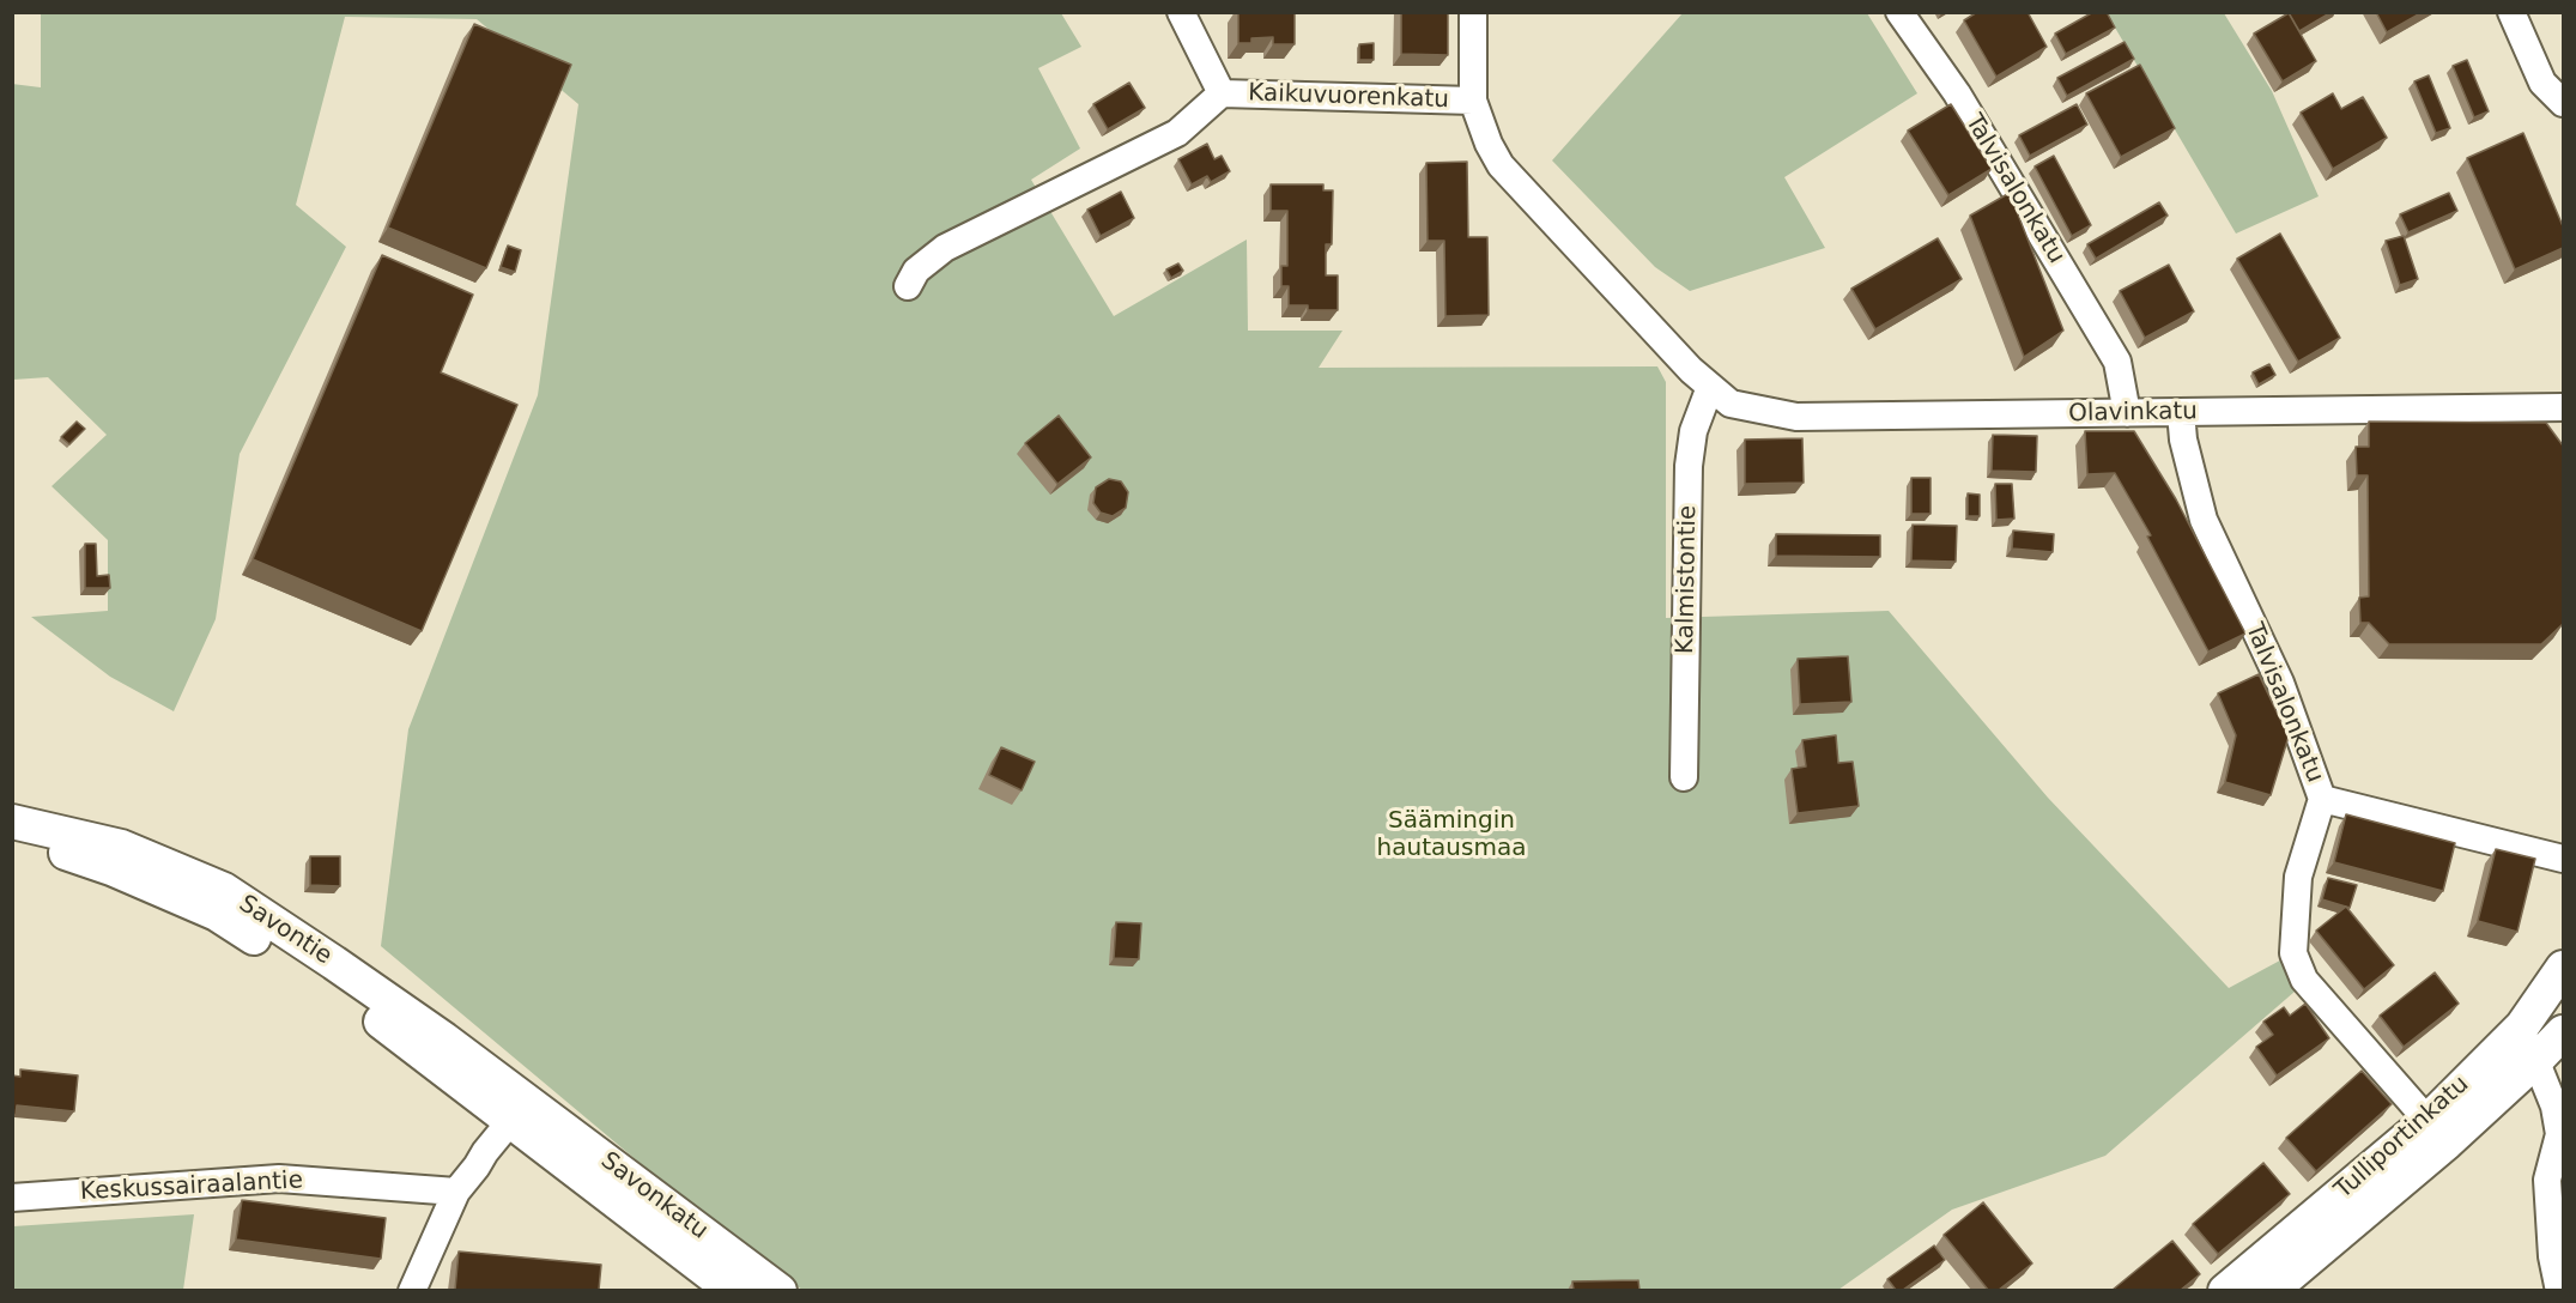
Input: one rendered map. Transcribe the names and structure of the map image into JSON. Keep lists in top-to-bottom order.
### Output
{
  "streets": {
    "main road": ["Savontie", "Tulliportinkatu", "Savonkatu"],
    "street": [
      "Kaikuvuorenkatu",
      "Talvisalonkatu",
      "Olavinkatu",
      "Kalmistontie",
      "Keskussairaalantie"
    ]
  },
  "crossings": [
    ["Kaikuvuorenkatu", "Olavinkatu"],
    ["Kaikuvuorenkatu", "Kalmistontie"],
    ["Talvisalonkatu", "Olavinkatu"],
    ["Olavinkatu", "Kalmistontie"],
    ["Savontie", "Savonkatu"]
  ],
  "parks": ["Säämingin hautausmaa"]
}
